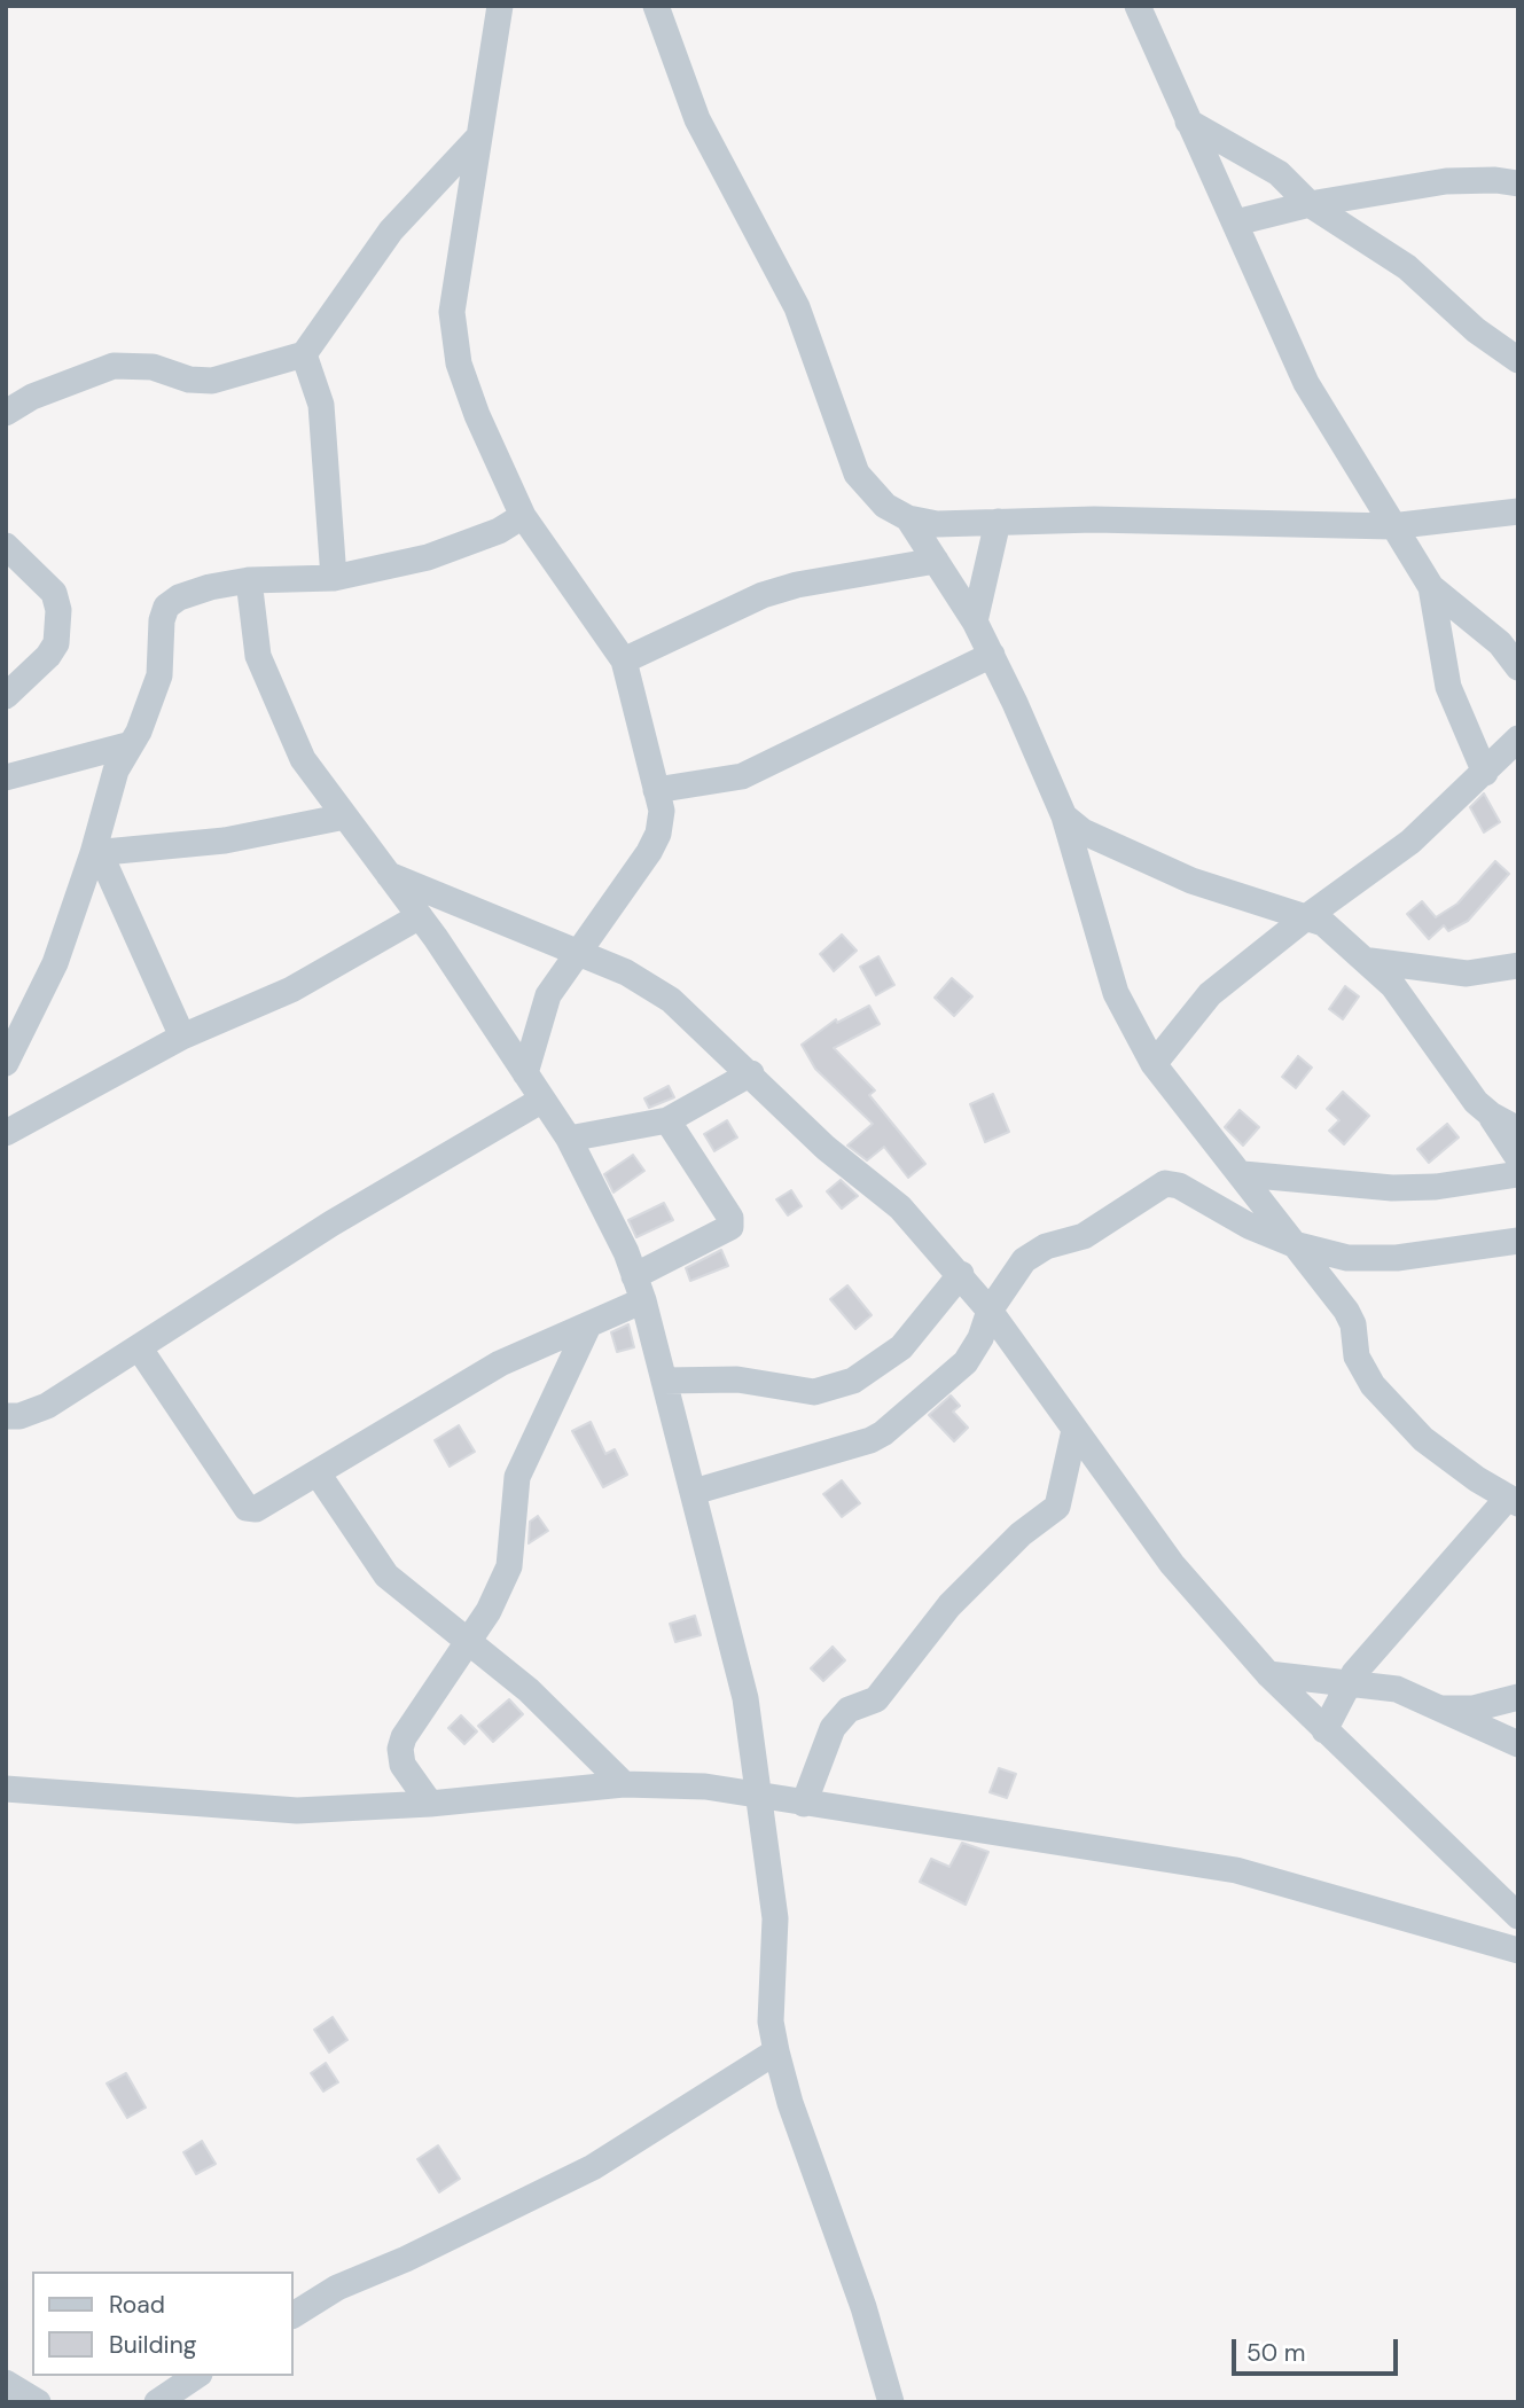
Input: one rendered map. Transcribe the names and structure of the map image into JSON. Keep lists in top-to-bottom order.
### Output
{
  "legend": ["Road", "Building"],
  "scale_bar": "50 m"
}
